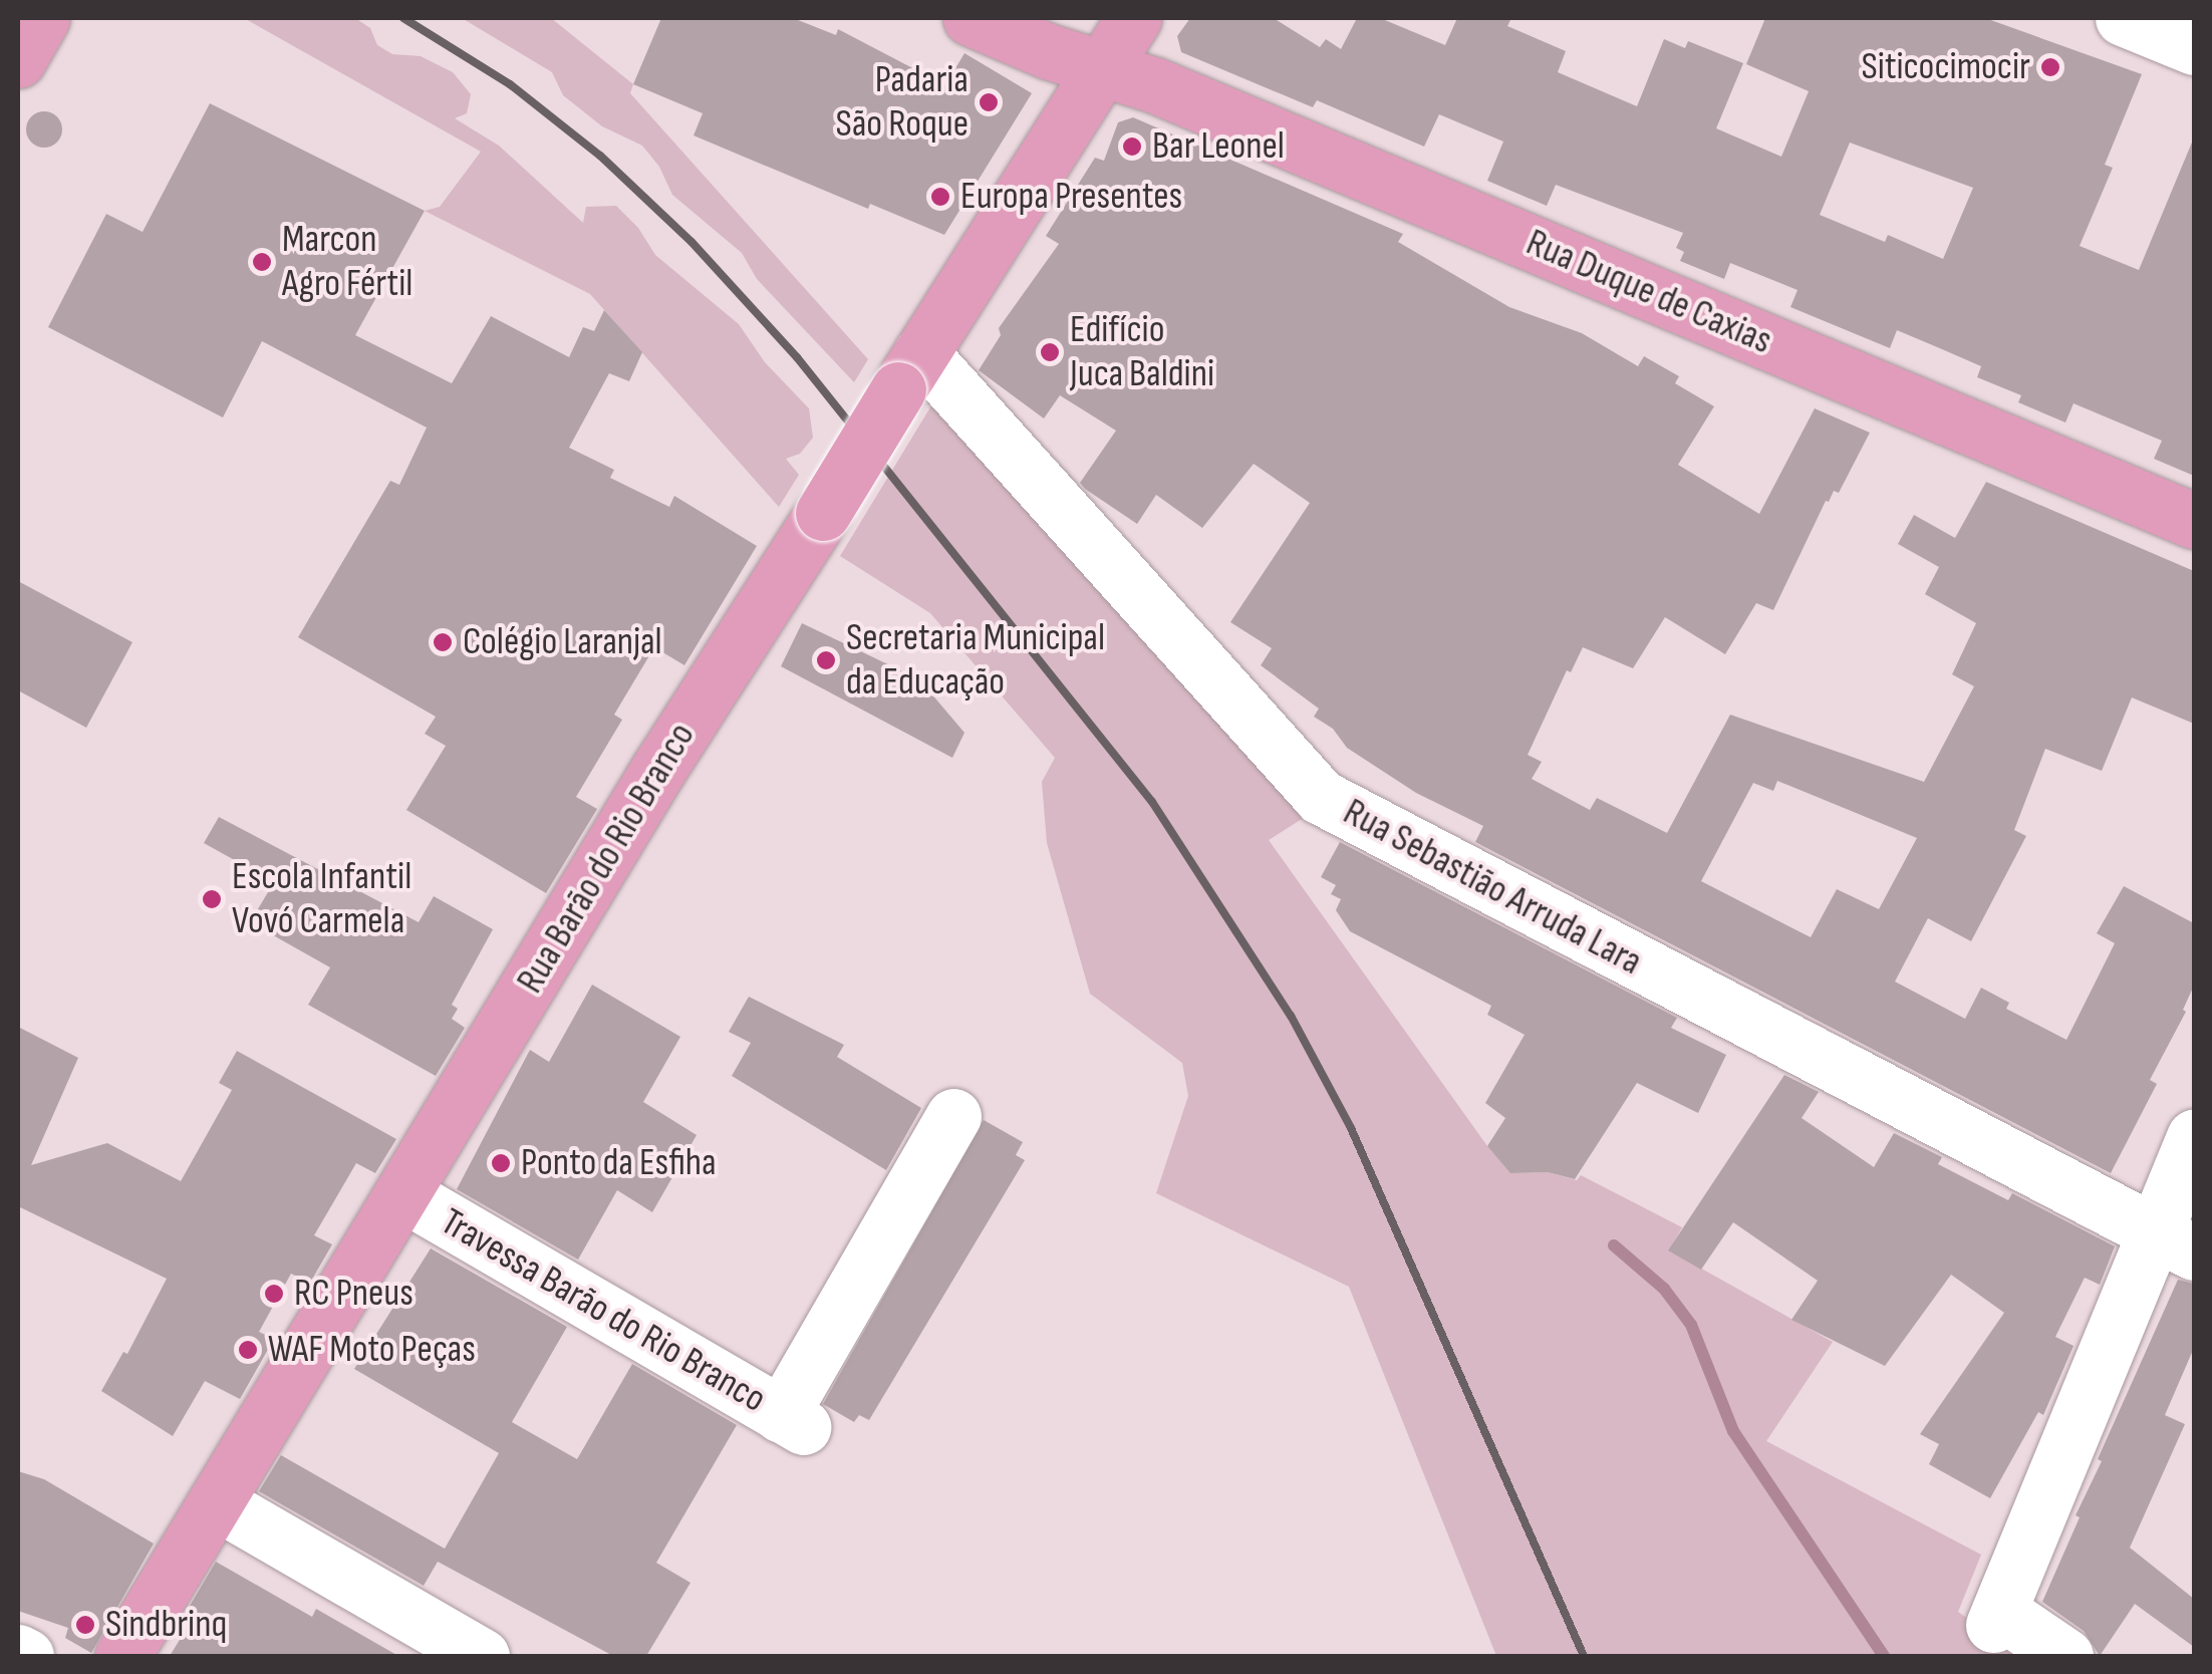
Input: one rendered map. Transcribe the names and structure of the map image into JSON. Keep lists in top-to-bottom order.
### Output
{
  "streets": {
    "main road": ["Rua Duque de Caxias", "Rua Barão do Rio Branco"],
    "street": ["Rua Sebastião Arruda Lara", "Travessa Barão do Rio Branco"]
  },
  "crossings": [
    ["Rua Duque de Caxias", "Rua Barão do Rio Branco"],
    ["Rua Barão do Rio Branco", "Rua Sebastião Arruda Lara"],
    ["Rua Barão do Rio Branco", "Travessa Barão do Rio Branco"]
  ],
  "places": [
    "Siticocimocir",
    "Padaria São Roque",
    "Bar Leonel",
    "Europa Presentes",
    "Marcon Agro Fértil",
    "Edifício Juca Baldini",
    "Colégio Laranjal",
    "Secretaria Municipal da Educação",
    "Escola Infantil Vovó Carmela",
    "Ponto da Esfiha",
    "RC Pneus",
    "WAF Moto Peças",
    "Sindbrinq"
  ]
}
